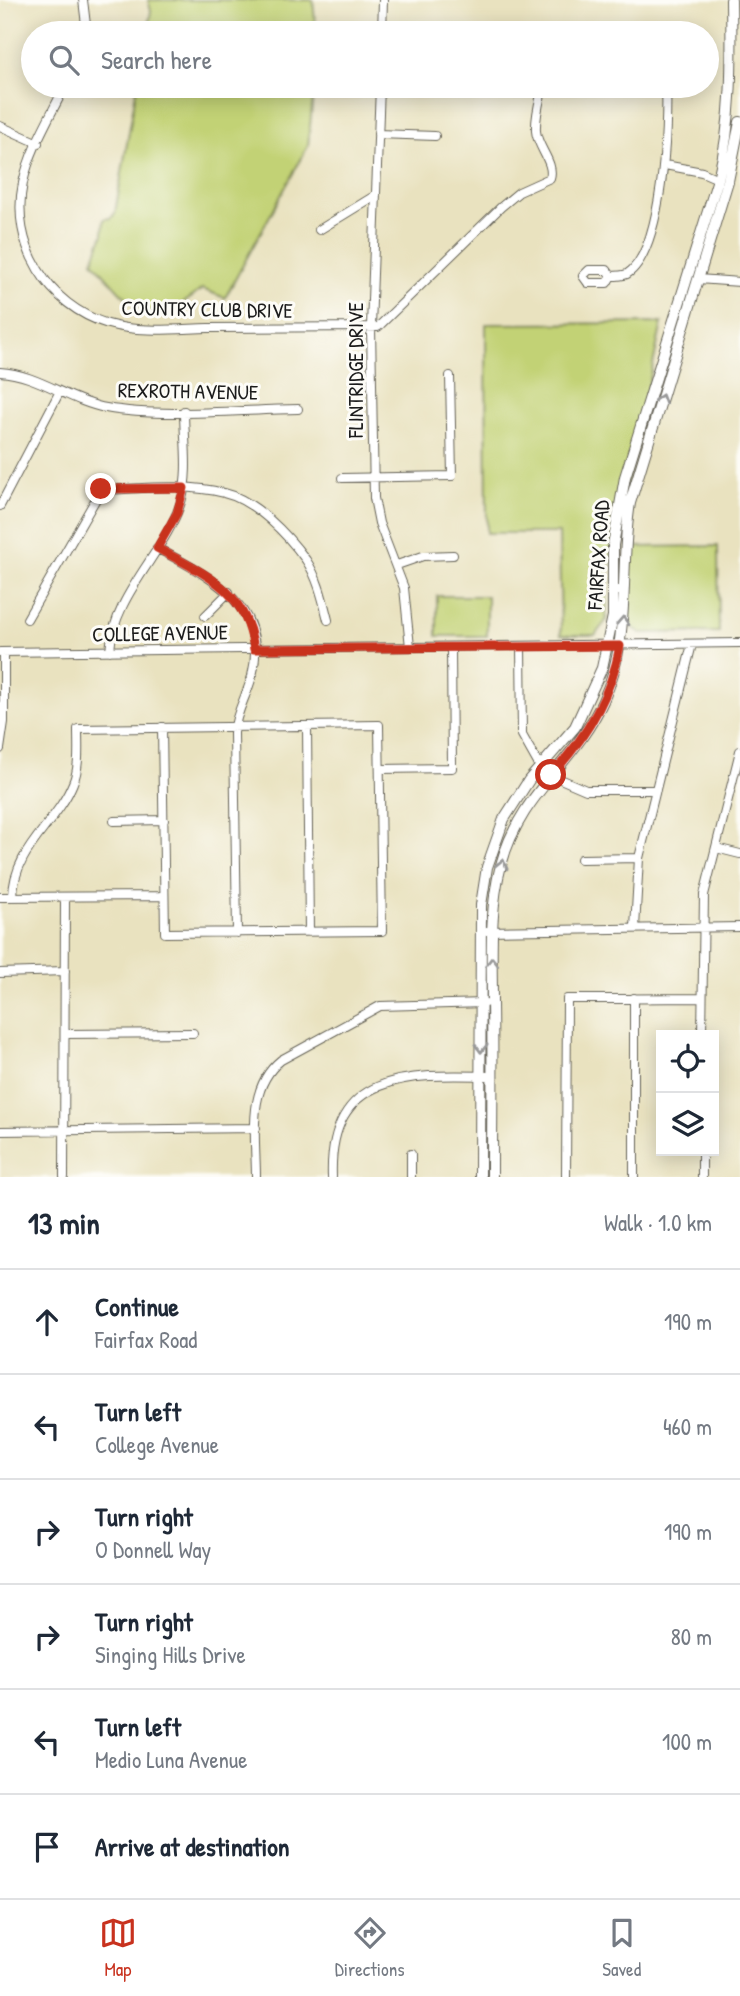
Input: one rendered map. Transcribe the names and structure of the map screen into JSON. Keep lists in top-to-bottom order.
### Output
{
  "streets": {
    "main road": ["FAIRFAX ROAD"],
    "street": [
      "COUNTRY CLUB DRIVE",
      "FLINTRIDGE DRIVE",
      "REXROTH AVENUE",
      "COLLEGE AVENUE"
    ]
  },
  "crossings": [
    ["COUNTRY CLUB DRIVE", "FLINTRIDGE DRIVE"],
    ["FLINTRIDGE DRIVE", "COLLEGE AVENUE"],
    ["FAIRFAX ROAD", "COLLEGE AVENUE"]
  ],
  "page": {
    "search": "Search here",
    "heading": ["13 min", "Walk · 1.0 km"],
    "list": [
      ["Continue", "Fairfax Road", "190 m"],
      ["Turn left", "College Avenue", "460 m"],
      ["Turn right", "O Donnell Way", "190 m"],
      ["Turn right", "Singing Hills Drive", "80 m"],
      ["Turn left", "Medio Luna Avenue", "100 m"],
      "Arrive at destination"
    ],
    "nav": ["Map", "Directions", "Saved"]
  }
}
